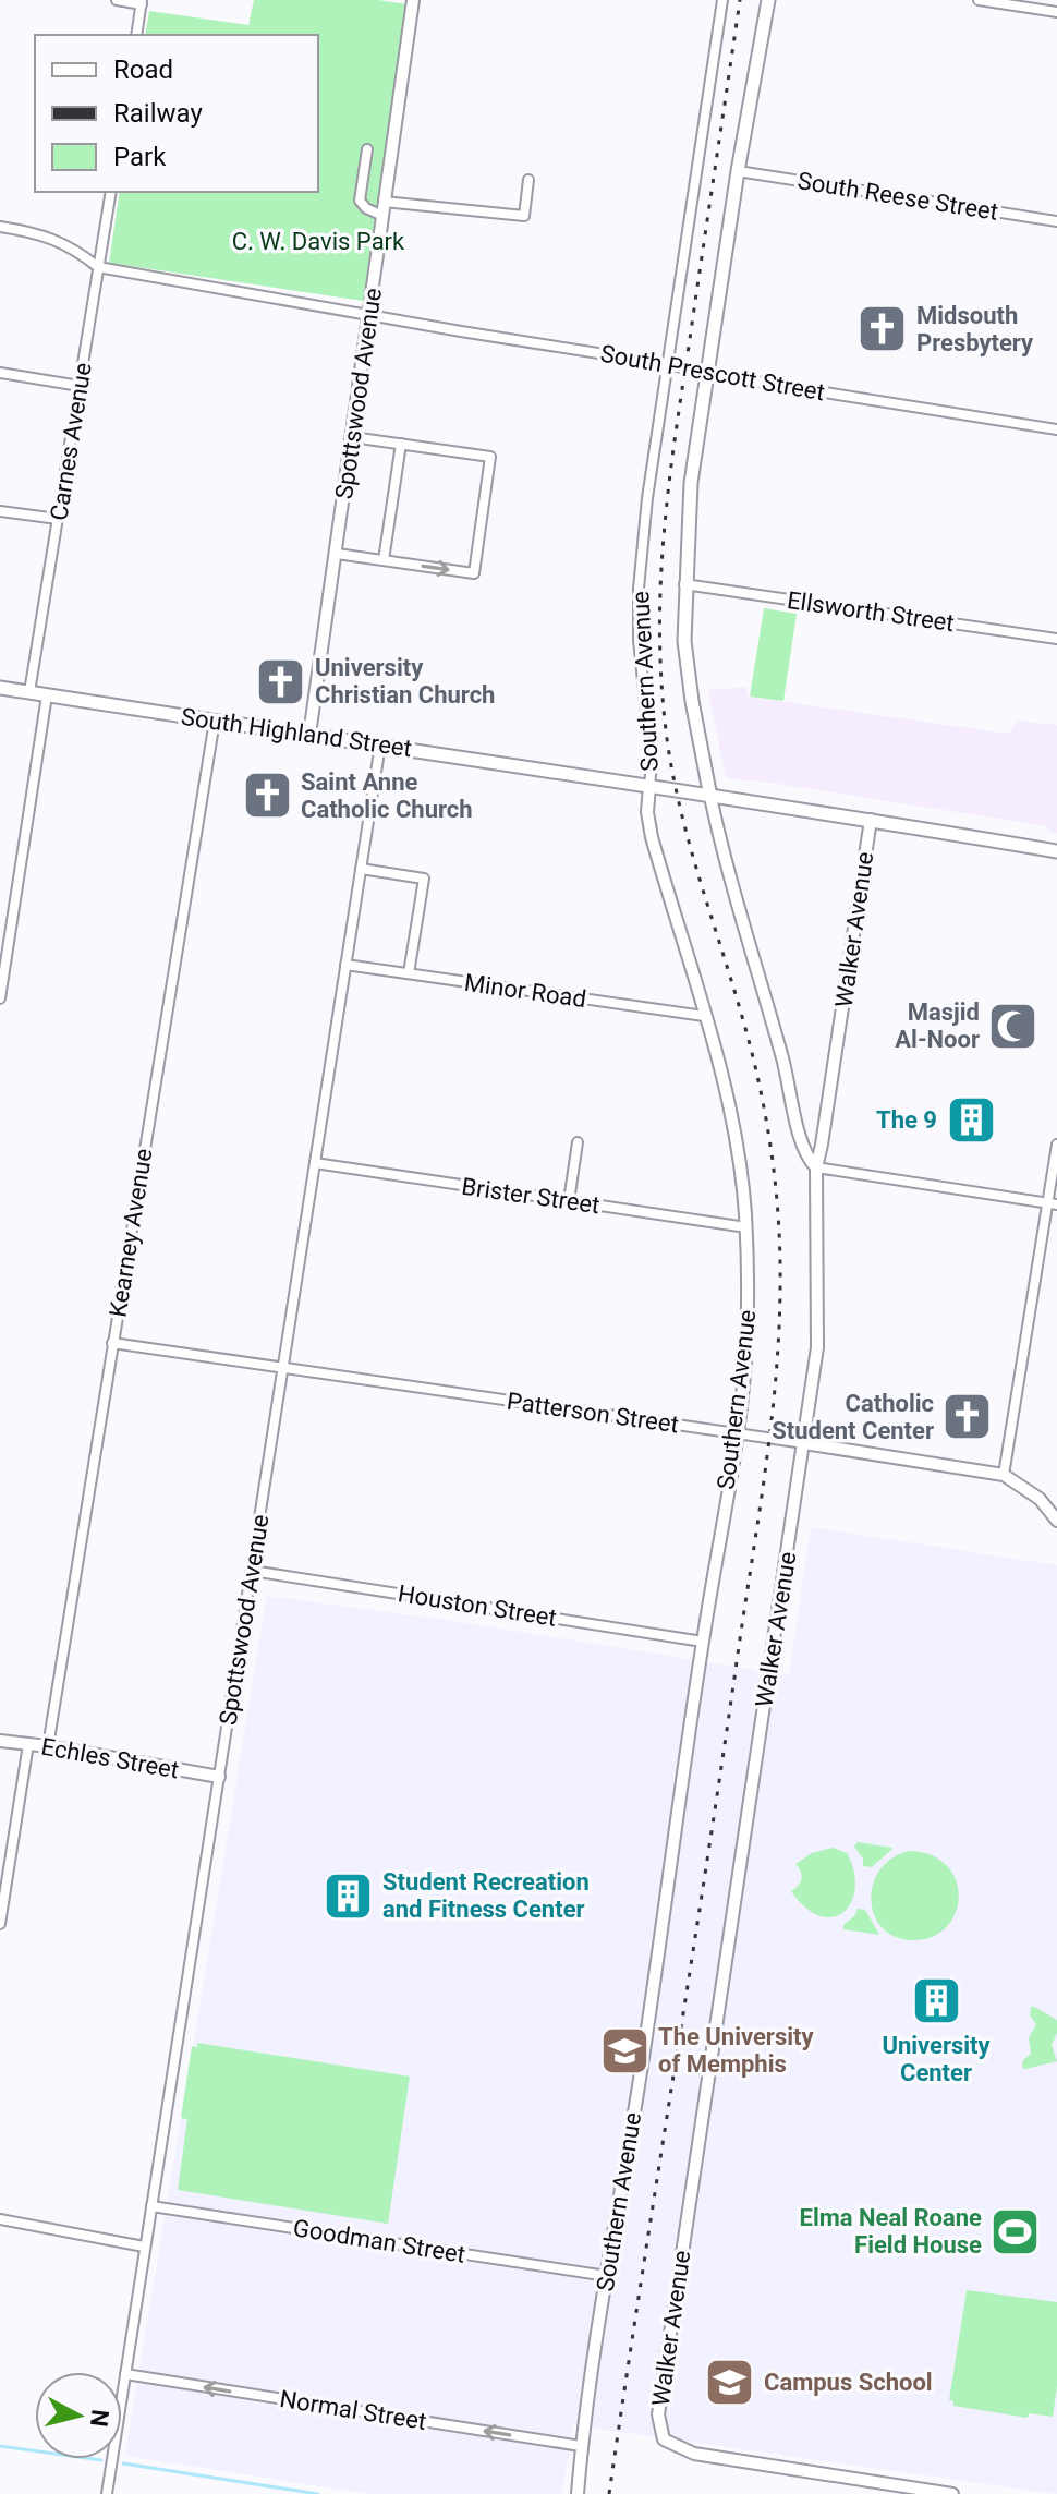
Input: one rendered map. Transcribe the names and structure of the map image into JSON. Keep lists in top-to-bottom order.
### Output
{
  "streets": {
    "main road": ["Southern Avenue", "South Highland Street"],
    "street": [
      "South Reese Street",
      "South Prescott Street",
      "Spottswood Avenue",
      "Carnes Avenue",
      "Ellsworth Street",
      "Walker Avenue",
      "Minor Road",
      "Brister Street",
      "Kearney Avenue",
      "Patterson Street",
      "Houston Street",
      "Echles Street",
      "Goodman Street",
      "Normal Street"
    ]
  },
  "crossings": [
    ["South Reese Street", "Southern Avenue"],
    ["South Prescott Street", "Spottswood Avenue"],
    ["South Prescott Street", "Carnes Avenue"],
    ["South Prescott Street", "Southern Avenue"],
    ["Spottswood Avenue", "South Highland Street"],
    ["Spottswood Avenue", "Minor Road"],
    ["Spottswood Avenue", "Brister Street"],
    ["Spottswood Avenue", "Patterson Street"],
    ["Spottswood Avenue", "Houston Street"],
    ["Spottswood Avenue", "Echles Street"],
    ["Spottswood Avenue", "Goodman Street"],
    ["Spottswood Avenue", "Normal Street"],
    ["Carnes Avenue", "South Highland Street"],
    ["Ellsworth Street", "Southern Avenue"],
    ["Southern Avenue", "South Highland Street"],
    ["Southern Avenue", "Walker Avenue"],
    ["Southern Avenue", "Minor Road"],
    ["Southern Avenue", "Brister Street"],
    ["Southern Avenue", "Patterson Street"],
    ["Southern Avenue", "Houston Street"],
    ["Southern Avenue", "Goodman Street"],
    ["Southern Avenue", "Normal Street"],
    ["South Highland Street", "Walker Avenue"],
    ["South Highland Street", "Kearney Avenue"],
    ["Walker Avenue", "Patterson Street"],
    ["Kearney Avenue", "Patterson Street"],
    ["Kearney Avenue", "Echles Street"]
  ],
  "one_way": ["Normal Street"],
  "parks": ["C. W. Davis Park"],
  "places": {
    "church": [
      "Midsouth Presbytery",
      "University Christian Church",
      "Saint Anne Catholic Church",
      "Catholic Student Center"
    ],
    "mosque": ["Masjid Al-Noor"],
    "building": ["The 9", "Student Recreation and Fitness Center", "University Center"],
    "school or university": ["The University of Memphis", "Campus School"],
    "sports": ["Elma Neal Roane Field House"]
  },
  "legend": ["Road", "Railway", "Park"],
  "north": "right"
}
